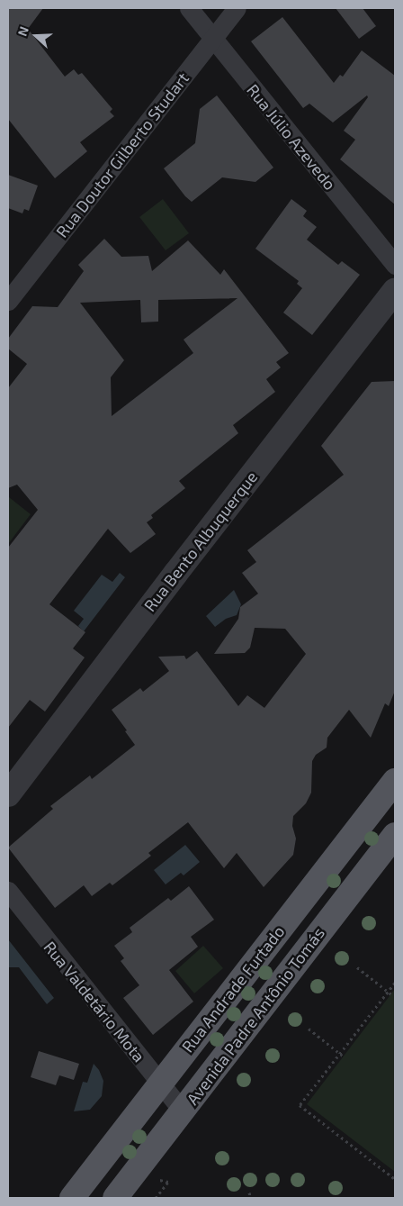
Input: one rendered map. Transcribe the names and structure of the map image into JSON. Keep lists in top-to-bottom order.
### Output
{
  "streets": {
    "main road": ["Rua Andrade Furtado", "Avenida Padre Antônio Tomás"],
    "street": [
      "Rua Júlio Azevedo",
      "Rua Doutor Gilberto Studart",
      "Rua Bento Albuquerque",
      "Rua Valdetário Mota"
    ]
  },
  "crossings": [
    ["Rua Júlio Azevedo", "Rua Doutor Gilberto Studart"],
    ["Rua Andrade Furtado", "Rua Valdetário Mota"],
    ["Rua Valdetário Mota", "Avenida Padre Antônio Tomás"]
  ],
  "north": "left"
}
